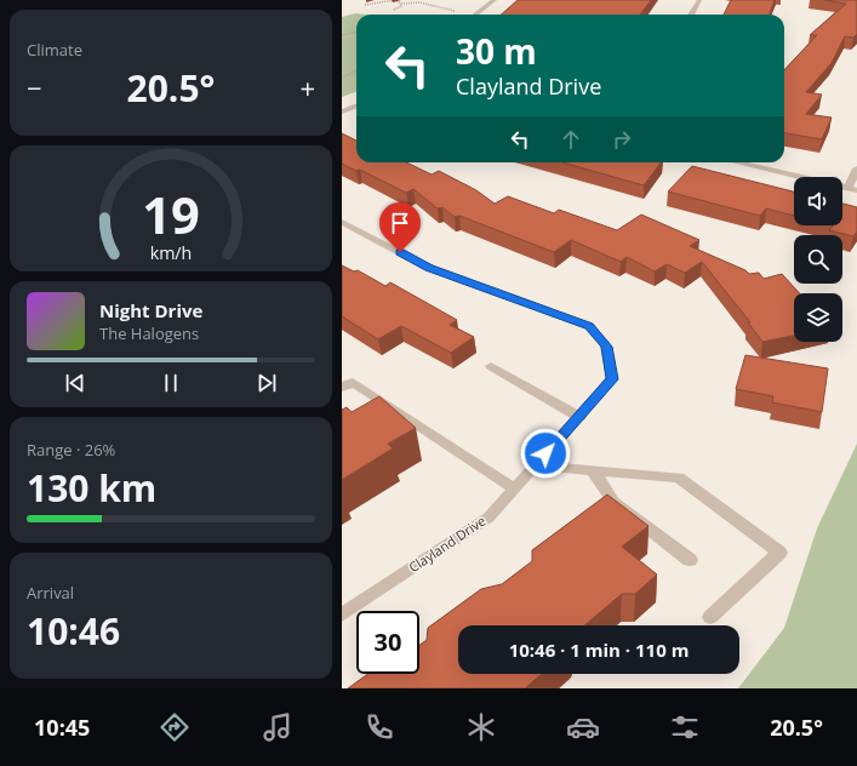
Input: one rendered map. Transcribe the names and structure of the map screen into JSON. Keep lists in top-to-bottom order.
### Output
{
  "streets": {
    "street": ["Clayland Drive"]
  },
  "page": {
    "tile": [
      "Climate",
      ["Range · 26%", "130 km"],
      ["Arrival", "10:46"]
    ],
    "turn": ["30 m", "Clayland Drive"],
    "heat": ["−", "20.5°", "+"],
    "song": ["Night Drive", "The Halogens"],
    "limit": "30",
    "trip": "10:46 · 1 min · 110 m",
    "tabs": ["10:45", "20.5°"],
    "gauge": ["19", "km/h"]
  }
}
